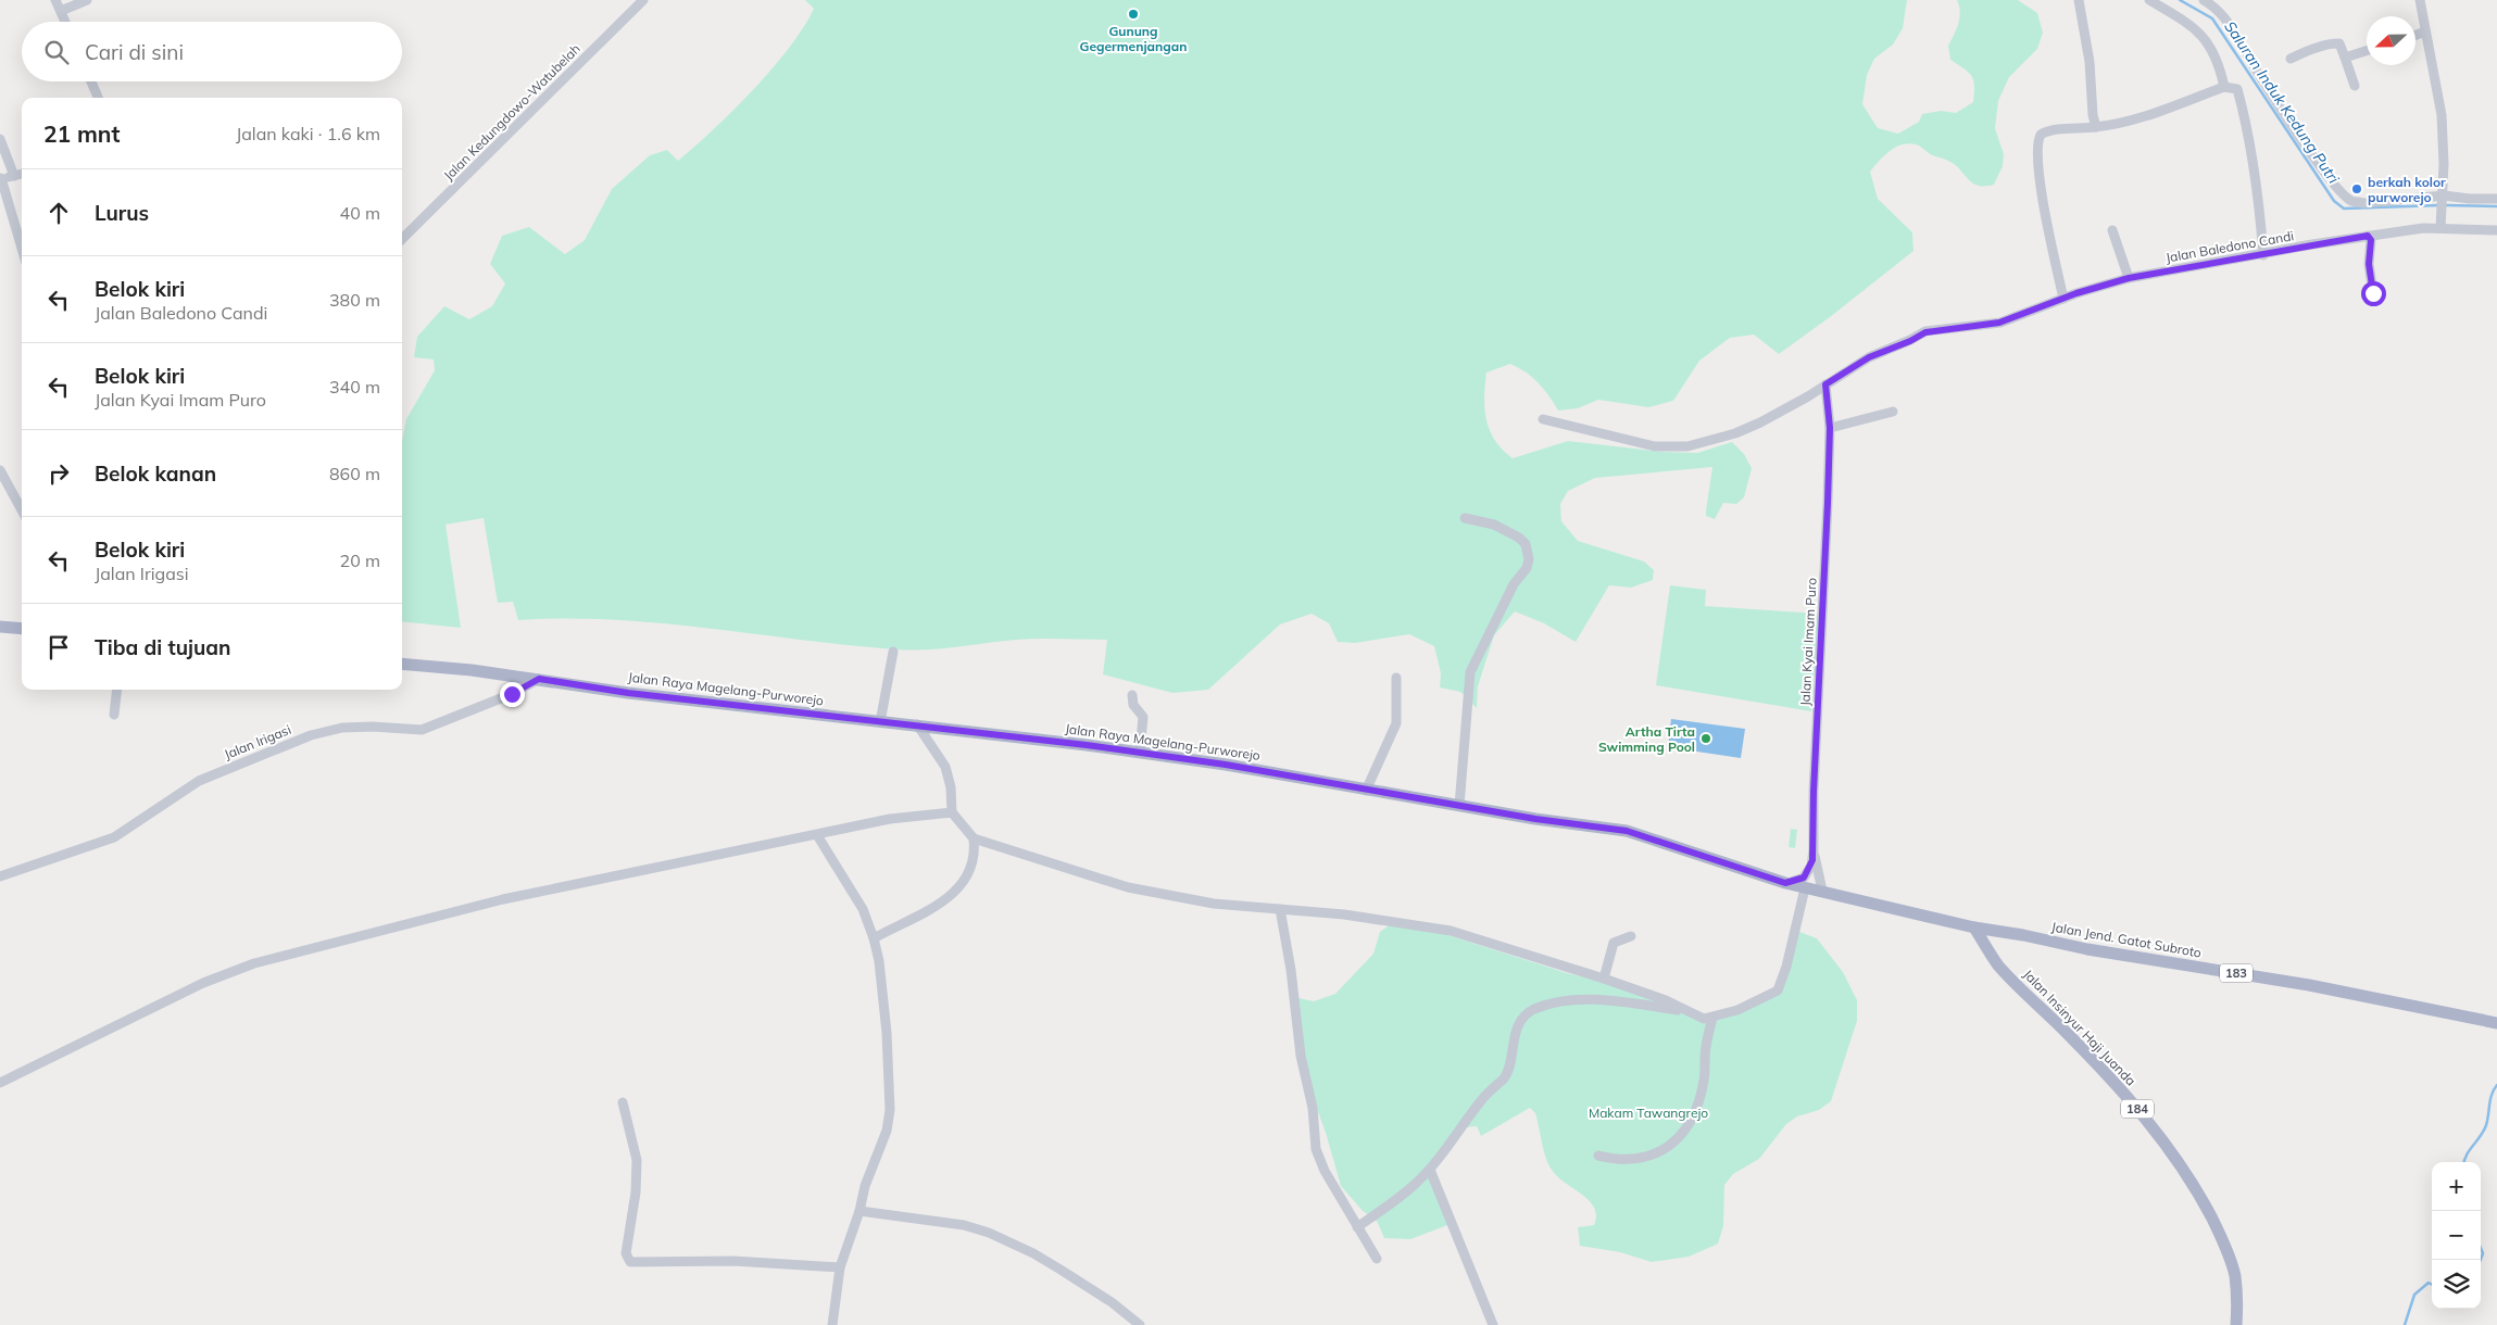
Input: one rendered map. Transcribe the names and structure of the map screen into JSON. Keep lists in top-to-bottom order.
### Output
{
  "streets": {
    "main road": [
      "Jalan Raya Magelang-Purworejo",
      "Jalan Jend. Gatot Subroto",
      "183",
      "Jalan Insinyur Haji Juanda",
      "184"
    ],
    "street": [
      "Jalan Kedungdowo-Watubelah",
      "Jalan Baledono Candi",
      "Jalan Kyai Imam Puro",
      "Jalan Irigasi"
    ]
  },
  "crossings": [
    ["Jalan Baledono Candi", "Jalan Kyai Imam Puro"],
    ["Jalan Kyai Imam Puro", "Jalan Raya Magelang-Purworejo"],
    ["Jalan Raya Magelang-Purworejo", "Jalan Irigasi"],
    ["Jalan Raya Magelang-Purworejo", "Jalan Jend. Gatot Subroto"],
    ["Jalan Raya Magelang-Purworejo", "Jalan Insinyur Haji Juanda"],
    ["Jalan Jend. Gatot Subroto", "Jalan Insinyur Haji Juanda"]
  ],
  "water": ["Saluran Induk Kedung Putri"],
  "parks": ["Makam Tawangrejo"],
  "places": ["Gunung Gegermenjangan", "berkah kolor purworejo", "Artha Tirta Swimming Pool"],
  "north": "left",
  "page": {
    "search": "Cari di sini",
    "heading": ["21 mnt", "Jalan kaki · 1.6 km"],
    "list": [
      ["Lurus", "40 m"],
      ["Belok kiri", "Jalan Baledono Candi", "380 m"],
      ["Belok kiri", "Jalan Kyai Imam Puro", "340 m"],
      ["Belok kanan", "860 m"],
      ["Belok kiri", "Jalan Irigasi", "20 m"],
      "Tiba di tujuan"
    ],
    "map_buttons": ["+", "−"]
  }
}
